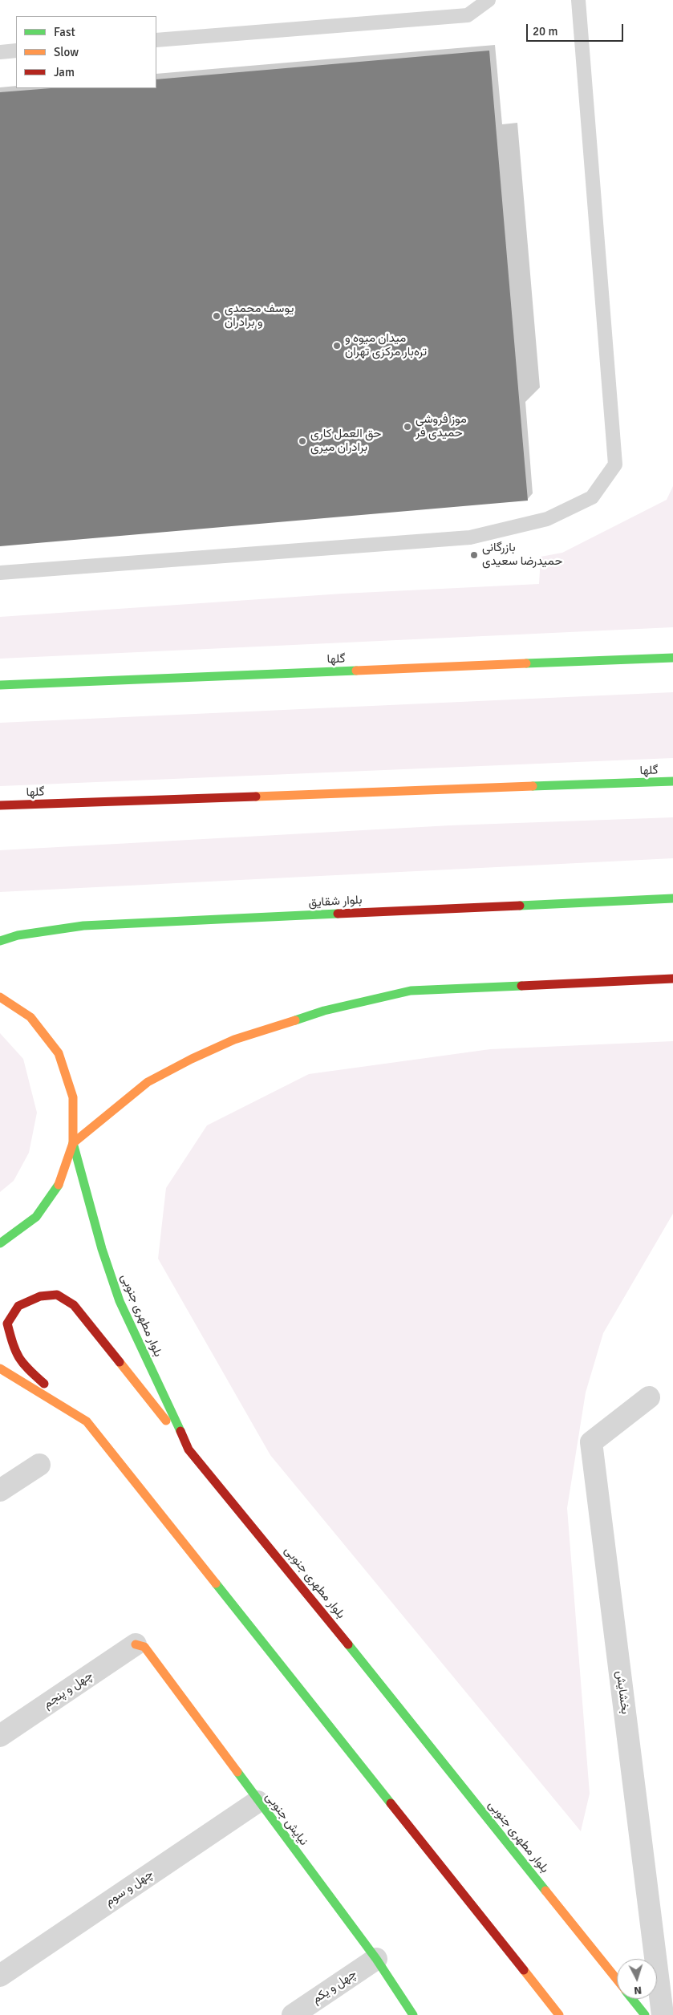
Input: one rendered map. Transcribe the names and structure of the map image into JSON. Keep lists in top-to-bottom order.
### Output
{
  "streets": {
    "main road": [
      "گلها",
      "بلوار شقایق",
      "بلوار مطهری جنوبی",
      "نیایش جنوبی"
    ],
    "street": [
      "چهل و پنجم",
      "بخشایش",
      "چهل و سوم",
      "چهل و یکم"
    ]
  },
  "crossings": [
    ["چهل و پنجم", "نیایش جنوبی"],
    ["نیایش جنوبی", "چهل و سوم"],
    ["نیایش جنوبی", "چهل و یکم"]
  ],
  "places": [
    "یوسف محمدی و برادران",
    "میدان میوه و تره‌بار مرکزی تهران",
    "موز فروشی حمیدی فر",
    "حق العمل کاری برادران میری",
    "بازرگانی حمیدرضا سعیدی"
  ],
  "legend": ["Fast", "Slow", "Jam"],
  "scale_bar": "20 m",
  "north": "bottom"
}
